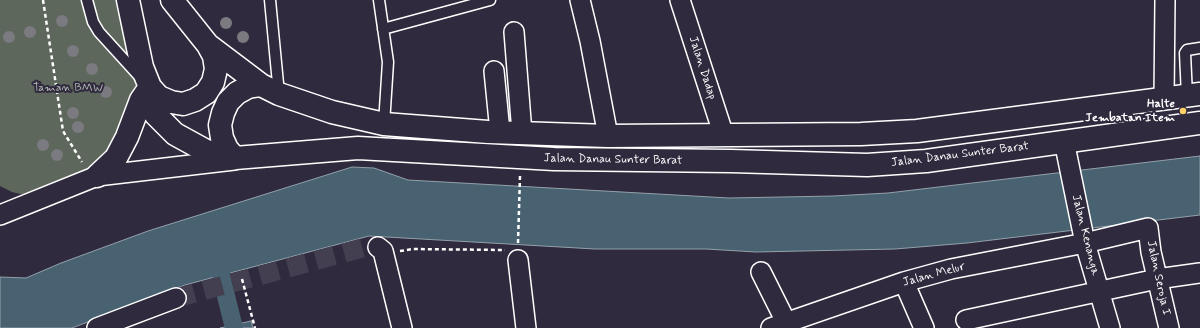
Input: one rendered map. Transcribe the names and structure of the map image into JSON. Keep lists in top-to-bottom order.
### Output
{
  "streets": {
    "main road": ["Jalan Danau Sunter Barat"],
    "street": [
      "Jalan Dadap",
      "Jalan Kenanga",
      "Jalan Melur",
      "Jalan Seroja I"
    ]
  },
  "crossings": [
    ["Jalan Dadap", "Jalan Danau Sunter Barat"],
    ["Jalan Danau Sunter Barat", "Jalan Kenanga"],
    ["Jalan Kenanga", "Jalan Melur"],
    ["Jalan Melur", "Jalan Seroja I"]
  ],
  "parks": ["Taman BMW"],
  "places": ["Halte Jembatan Item"]
}
